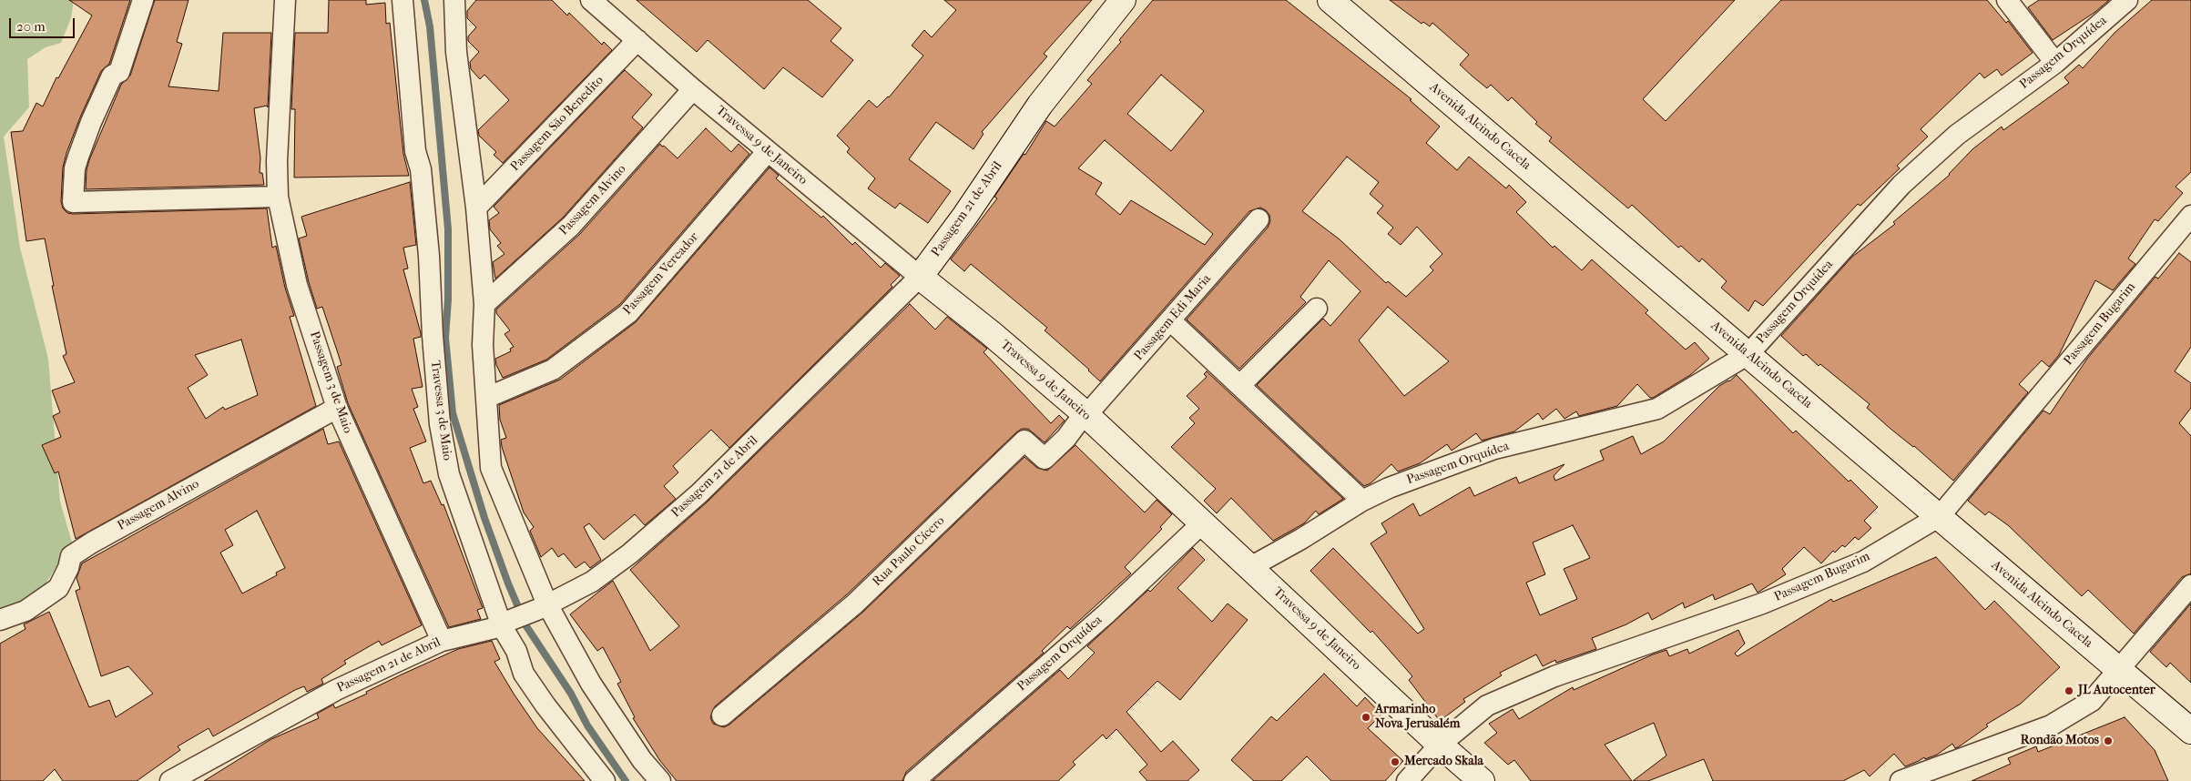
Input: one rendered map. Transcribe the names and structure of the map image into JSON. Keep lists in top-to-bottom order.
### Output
{
  "streets": {
    "main road": ["Avenida Alcindo Cacela", "Travessa 9 de Janeiro", "Passagem 21 de Abril"],
    "street": [
      "Passagem Orquídea",
      "Passagem São Benedito",
      "Passagem Alvino",
      "Passagem Vereador",
      "Passagem Edi Maria",
      "Passagem Bugarim",
      "Passagem 3 de Maio",
      "Travessa 3 de Maio",
      "Rua Paulo Cícero"
    ]
  },
  "crossings": [
    ["Passagem Orquídea", "Avenida Alcindo Cacela"],
    ["Passagem Orquídea", "Travessa 9 de Janeiro"],
    ["Passagem São Benedito", "Travessa 9 de Janeiro"],
    ["Avenida Alcindo Cacela", "Passagem Bugarim"],
    ["Travessa 9 de Janeiro", "Passagem Alvino"],
    ["Travessa 9 de Janeiro", "Passagem 21 de Abril"],
    ["Travessa 9 de Janeiro", "Passagem Vereador"],
    ["Travessa 9 de Janeiro", "Passagem Edi Maria"],
    ["Travessa 9 de Janeiro", "Passagem Bugarim"],
    ["Travessa 9 de Janeiro", "Rua Paulo Cícero"],
    ["Passagem Alvino", "Passagem 3 de Maio"],
    ["Passagem 21 de Abril", "Passagem 3 de Maio"],
    ["Passagem 21 de Abril", "Travessa 3 de Maio"],
    ["Passagem Edi Maria", "Rua Paulo Cícero"]
  ],
  "places": [
    "JL Autocenter",
    "Armarinho Nova Jerusalém",
    "Rondão Motos",
    "Mercado Skala"
  ],
  "scale_bar": "20 m"
}
